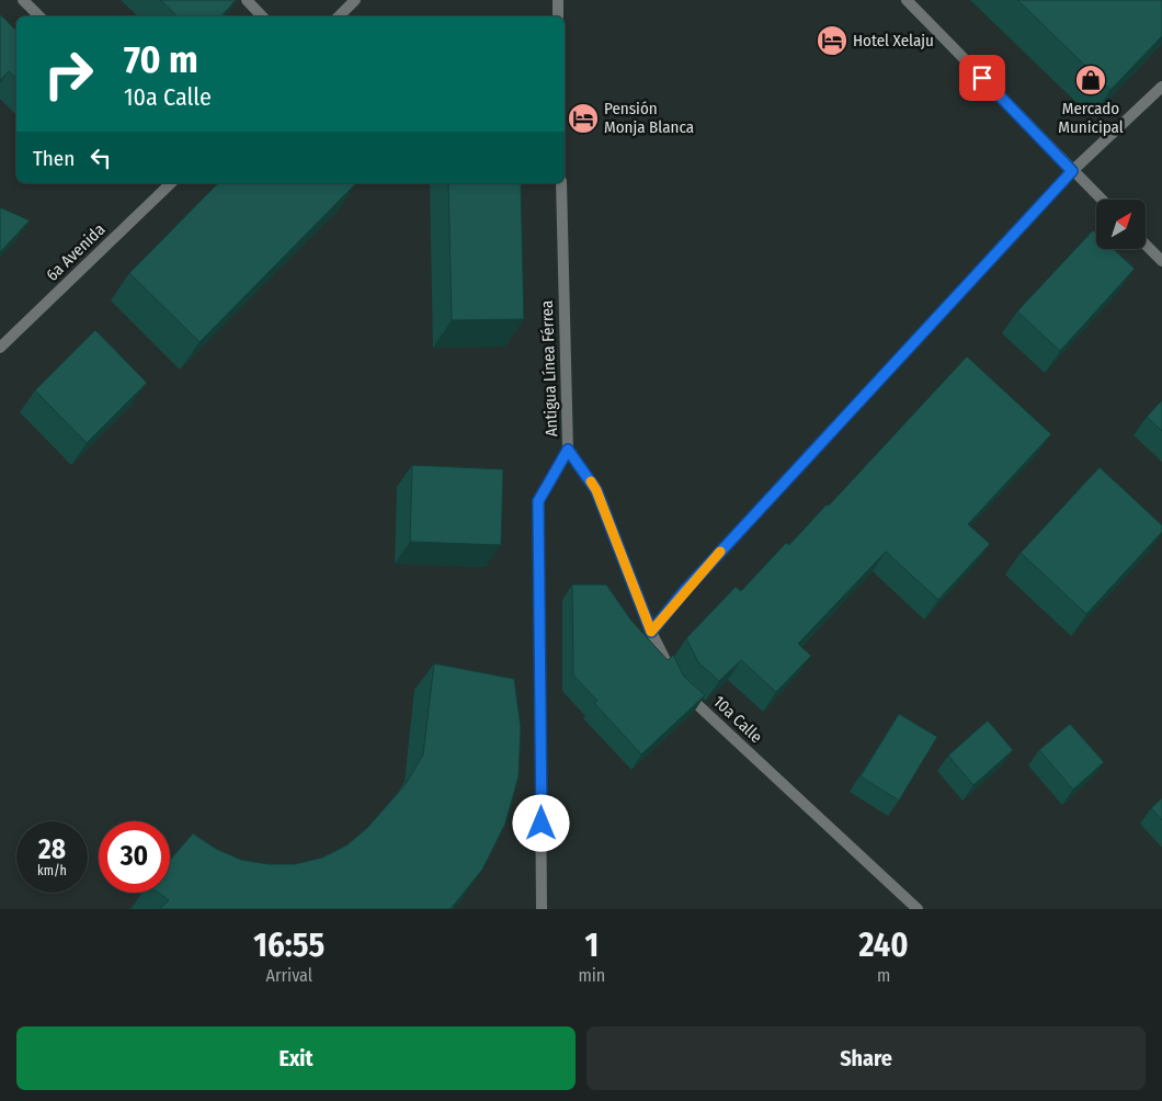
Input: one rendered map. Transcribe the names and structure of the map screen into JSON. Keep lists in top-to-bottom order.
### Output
{
  "streets": {
    "street": ["6a Avenida", "Antigua Línea Férrea", "10a Calle"]
  },
  "crossings": [
    ["Antigua Línea Férrea", "10a Calle"]
  ],
  "places": {
    "hotel": ["Hotel Xelaju", "Pensión Monja Blanca"],
    "shop": ["Mercado Municipal"]
  },
  "north": "top right",
  "page": {
    "turn": ["70 m", "10a Calle"],
    "then": "Then",
    "speed": "28 km/h",
    "limit": "30",
    "eta": [
      "16:55",
      "Arrival",
      "1",
      "min",
      "240",
      "m"
    ],
    "buttons": ["Exit", "Share"]
  }
}
